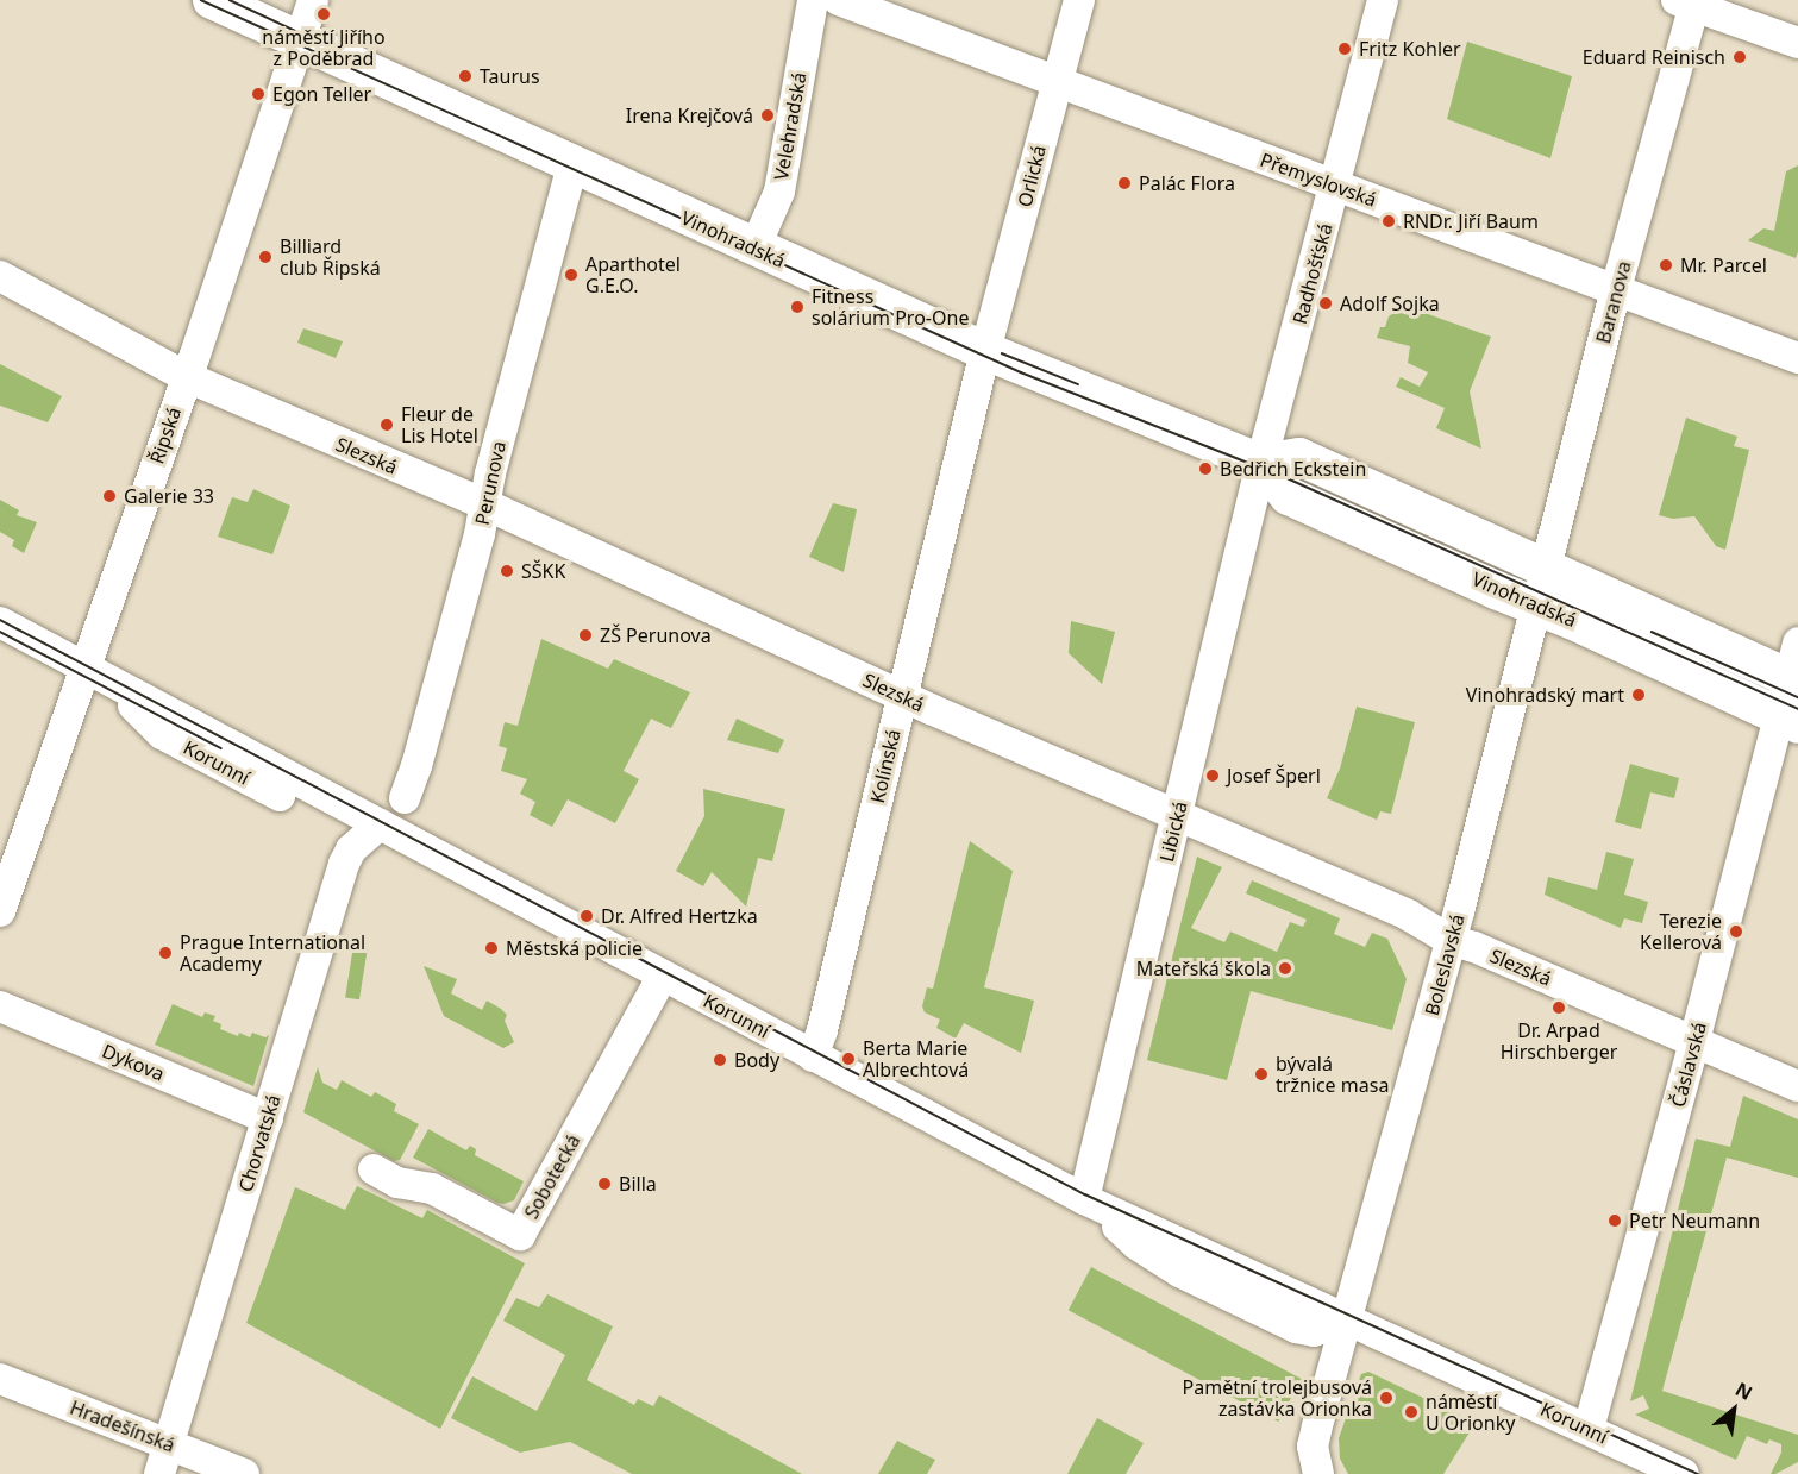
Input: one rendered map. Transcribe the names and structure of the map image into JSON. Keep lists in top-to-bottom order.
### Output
{
  "streets": {
    "main road": ["Vinohradská"],
    "street": [
      "Velehradská",
      "Orlická",
      "Přemyslovská",
      "Radhošťská",
      "Baranova",
      "Řipská",
      "Slezská",
      "Perunova",
      "Korunní",
      "Kolínská",
      "Libická",
      "Boleslavská",
      "Dykova",
      "Čáslavská",
      "Chorvatská",
      "Sobotecká",
      "Hradešínská"
    ]
  },
  "crossings": [
    ["Velehradská", "Vinohradská"],
    ["Orlická", "Přemyslovská"],
    ["Orlická", "Vinohradská"],
    ["Orlická", "Kolínská"],
    ["Přemyslovská", "Radhošťská"],
    ["Přemyslovská", "Baranova"],
    ["Vinohradská", "Radhošťská"],
    ["Vinohradská", "Baranova"],
    ["Vinohradská", "Řipská"],
    ["Vinohradská", "Perunova"],
    ["Vinohradská", "Kolínská"],
    ["Vinohradská", "Libická"],
    ["Vinohradská", "Boleslavská"],
    ["Vinohradská", "Čáslavská"],
    ["Radhošťská", "Libická"],
    ["Baranova", "Boleslavská"],
    ["Řipská", "Slezská"],
    ["Řipská", "Korunní"],
    ["Slezská", "Perunova"],
    ["Slezská", "Kolínská"],
    ["Slezská", "Libická"],
    ["Slezská", "Boleslavská"],
    ["Slezská", "Čáslavská"],
    ["Korunní", "Kolínská"],
    ["Korunní", "Libická"],
    ["Korunní", "Boleslavská"],
    ["Korunní", "Čáslavská"],
    ["Korunní", "Chorvatská"],
    ["Korunní", "Sobotecká"],
    ["Dykova", "Chorvatská"],
    ["Chorvatská", "Hradešínská"]
  ],
  "places": [
    "náměstí Jiřího z Poděbrad",
    "Fritz Kohler",
    "Eduard Reinisch",
    "Taurus",
    "Egon Teller",
    "Irena Krejčová",
    "Palác Flora",
    "RNDr. Jiří Baum",
    "Billiard club Řipská",
    "Mr. Parcel",
    "Aparthotel G.E.O.",
    "Adolf Sojka",
    "Fitness solárium Pro-One",
    "Fleur de Lis Hotel",
    "Bedřich Eckstein",
    "Galerie 33",
    "SŠKK",
    "ZŠ Perunova",
    "Vinohradský mart",
    "Josef Šperl",
    "Dr. Alfred Hertzka",
    "Terezie Kellerová",
    "Městská policie",
    "Prague International Academy",
    "Mateřská škola",
    "Dr. Arpad Hirschberger",
    "Berta Marie Albrechtová",
    "Body",
    "bývalá tržnice masa",
    "Billa",
    "Petr Neumann",
    "Pamětní trolejbusová zastávka Orionka",
    "náměstí U Orionky"
  ],
  "north": "top right"
}
